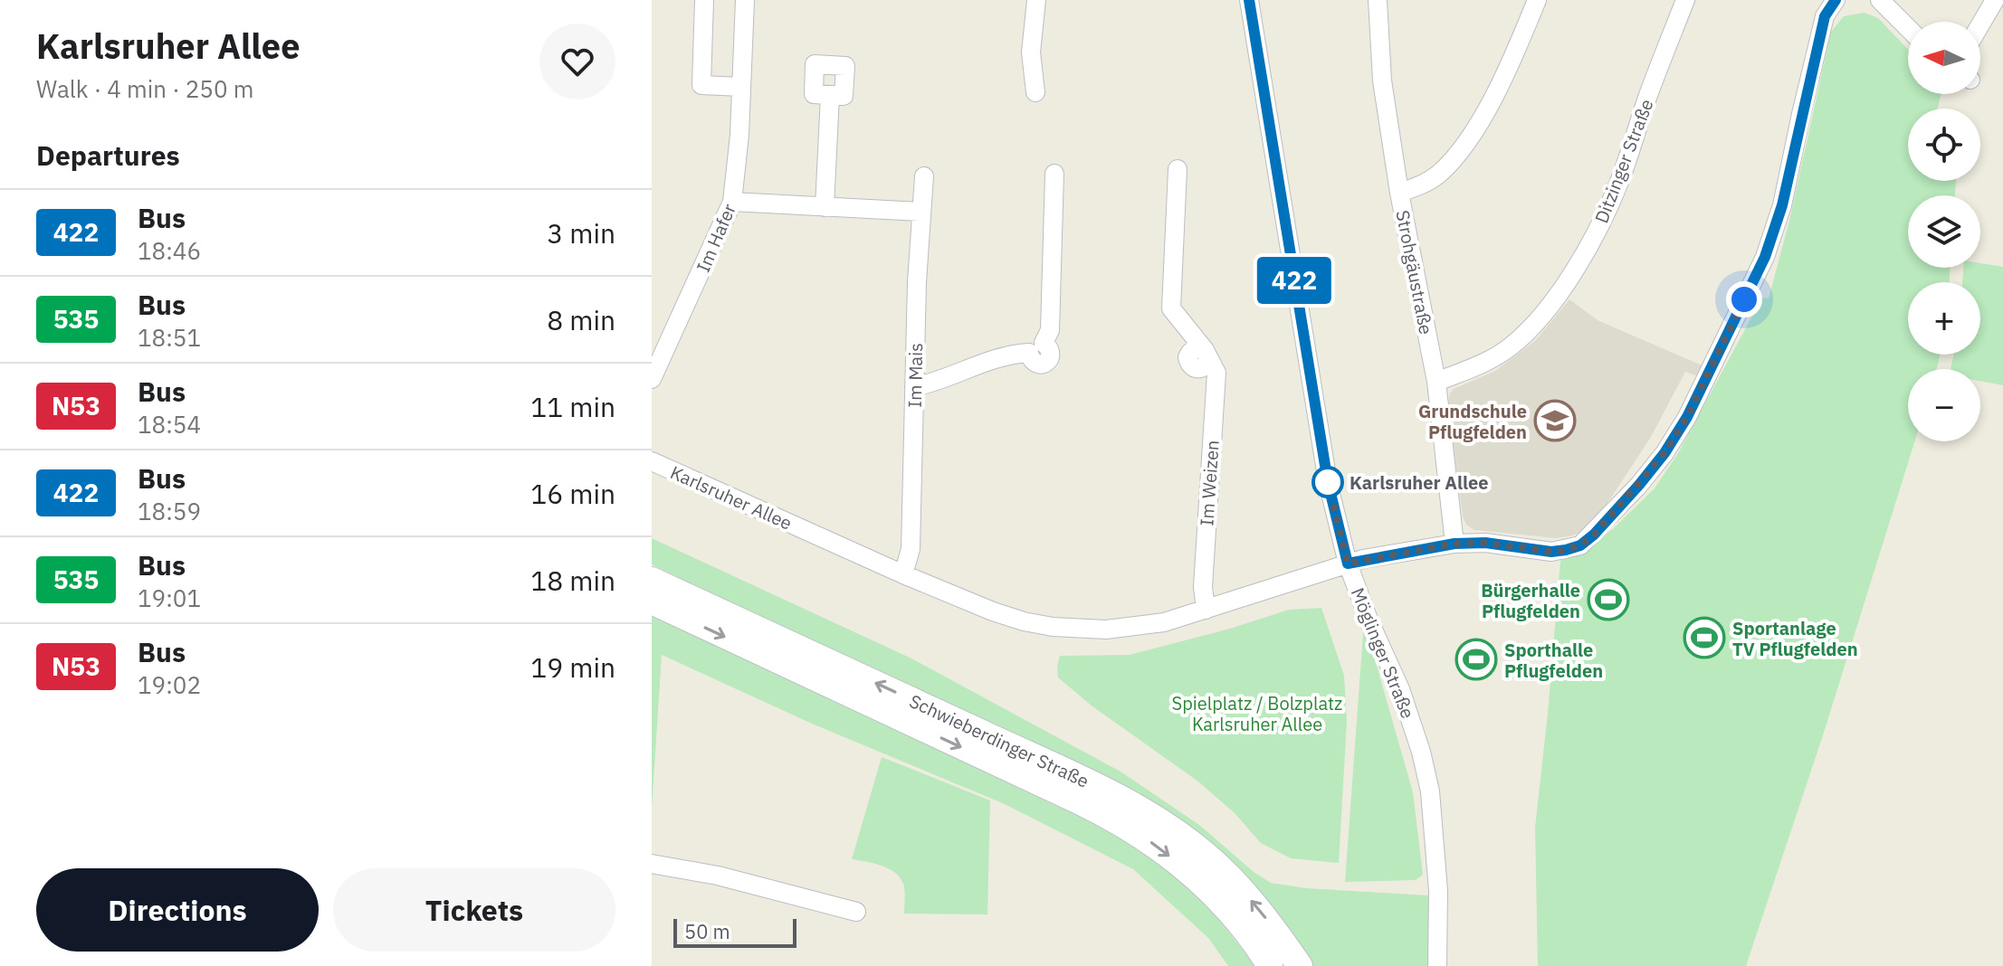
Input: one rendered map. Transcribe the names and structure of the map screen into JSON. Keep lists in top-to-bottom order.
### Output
{
  "streets": {
    "main road": ["Schwieberdinger Straße"],
    "street": [
      "Ditzinger Straße",
      "Im Hafer",
      "Strohgäustraße",
      "Im Mais",
      "Im Weizen",
      "Karlsruher Allee",
      "Möglinger Straße"
    ]
  },
  "crossings": [
    ["Ditzinger Straße", "Strohgäustraße"],
    ["Strohgäustraße", "Karlsruher Allee"],
    ["Im Mais", "Karlsruher Allee"],
    ["Im Weizen", "Karlsruher Allee"],
    ["Karlsruher Allee", "Möglinger Straße"]
  ],
  "parks": ["Spielplatz / Bolzplatz Karlsruher Allee"],
  "places": {
    "school or university": ["Grundschule Pflugfelden"],
    "other": ["Karlsruher Allee"],
    "sports": ["Bürgerhalle Pflugfelden", "Sportanlage TV Pflugfelden", "Sporthalle Pflugfelden"]
  },
  "lines": ["bus line 422"],
  "scale_bar": "50 m",
  "north": "left",
  "page": {
    "heading": [
      ["Karlsruher Allee", "Walk · 4 min · 250 m"],
      "Departures"
    ],
    "on_map": "422",
    "map_buttons": ["+", "−"],
    "list": [
      {
        "mark": "422",
        "name": "Bus",
        "note": "18:46",
        "value": "3 min"
      },
      {
        "mark": "535",
        "name": "Bus",
        "note": "18:51",
        "value": "8 min"
      },
      {
        "mark": "N53",
        "name": "Bus",
        "note": "18:54",
        "value": "11 min"
      },
      {
        "mark": "422",
        "name": "Bus",
        "note": "18:59",
        "value": "16 min"
      },
      {
        "mark": "535",
        "name": "Bus",
        "note": "19:01",
        "value": "18 min"
      },
      {
        "mark": "N53",
        "name": "Bus",
        "note": "19:02",
        "value": "19 min"
      }
    ],
    "buttons": ["Directions", "Tickets"],
    "scale": "50 m"
  }
}
